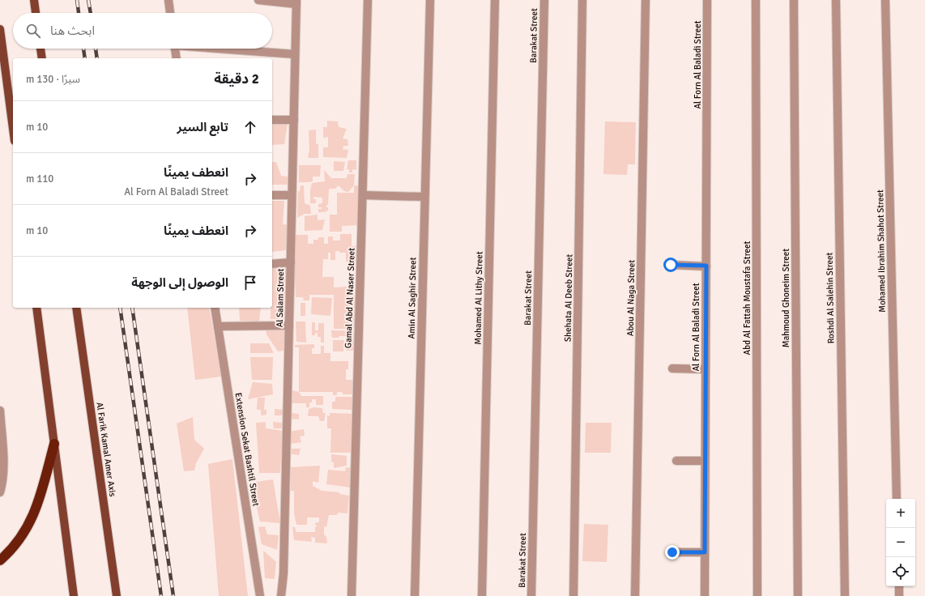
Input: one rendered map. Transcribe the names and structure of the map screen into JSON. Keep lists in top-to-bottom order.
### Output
{
  "streets": {
    "main road": ["Al Farik Kamal Amer Axis"],
    "street": [
      "Barakat Street",
      "Al Forn Al Baladi Street",
      "Mohamed Ibrahim Shahot Street",
      "Al Salam Street",
      "Gamal Abd Al Naser Street",
      "Amin Al Saghir Street",
      "Mohamed Al Lithy Street",
      "Shehata Al Deeb Street",
      "Abou Al Naga Street",
      "Abd Al Fattah Moustafa Street",
      "Mahmoud Ghoneim Street",
      "Roshdi Al Salehin Street",
      "Extension Sekat Bashtil Street"
    ]
  },
  "page": {
    "search": "ابحث هنا",
    "heading": ["2 دقيقة", "سيرًا · 130 m"],
    "list": [
      ["تابع السير", "10 m"],
      ["انعطف يمينًا", "Al Forn Al Baladi Street", "110 m"],
      ["انعطف يمينًا", "10 m"],
      "الوصول إلى الوجهة"
    ],
    "map_buttons": ["+", "−"]
  }
}
